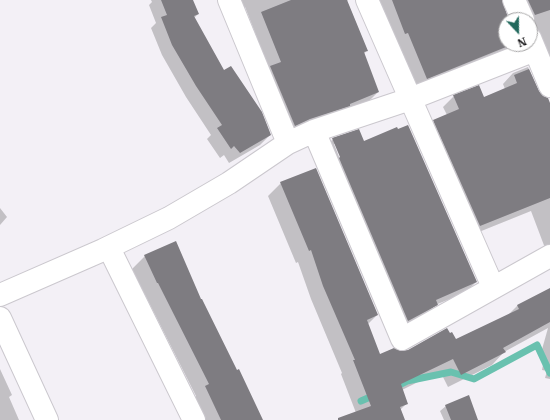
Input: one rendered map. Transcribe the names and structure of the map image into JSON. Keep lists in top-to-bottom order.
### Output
{
  "north": "bottom"
}
